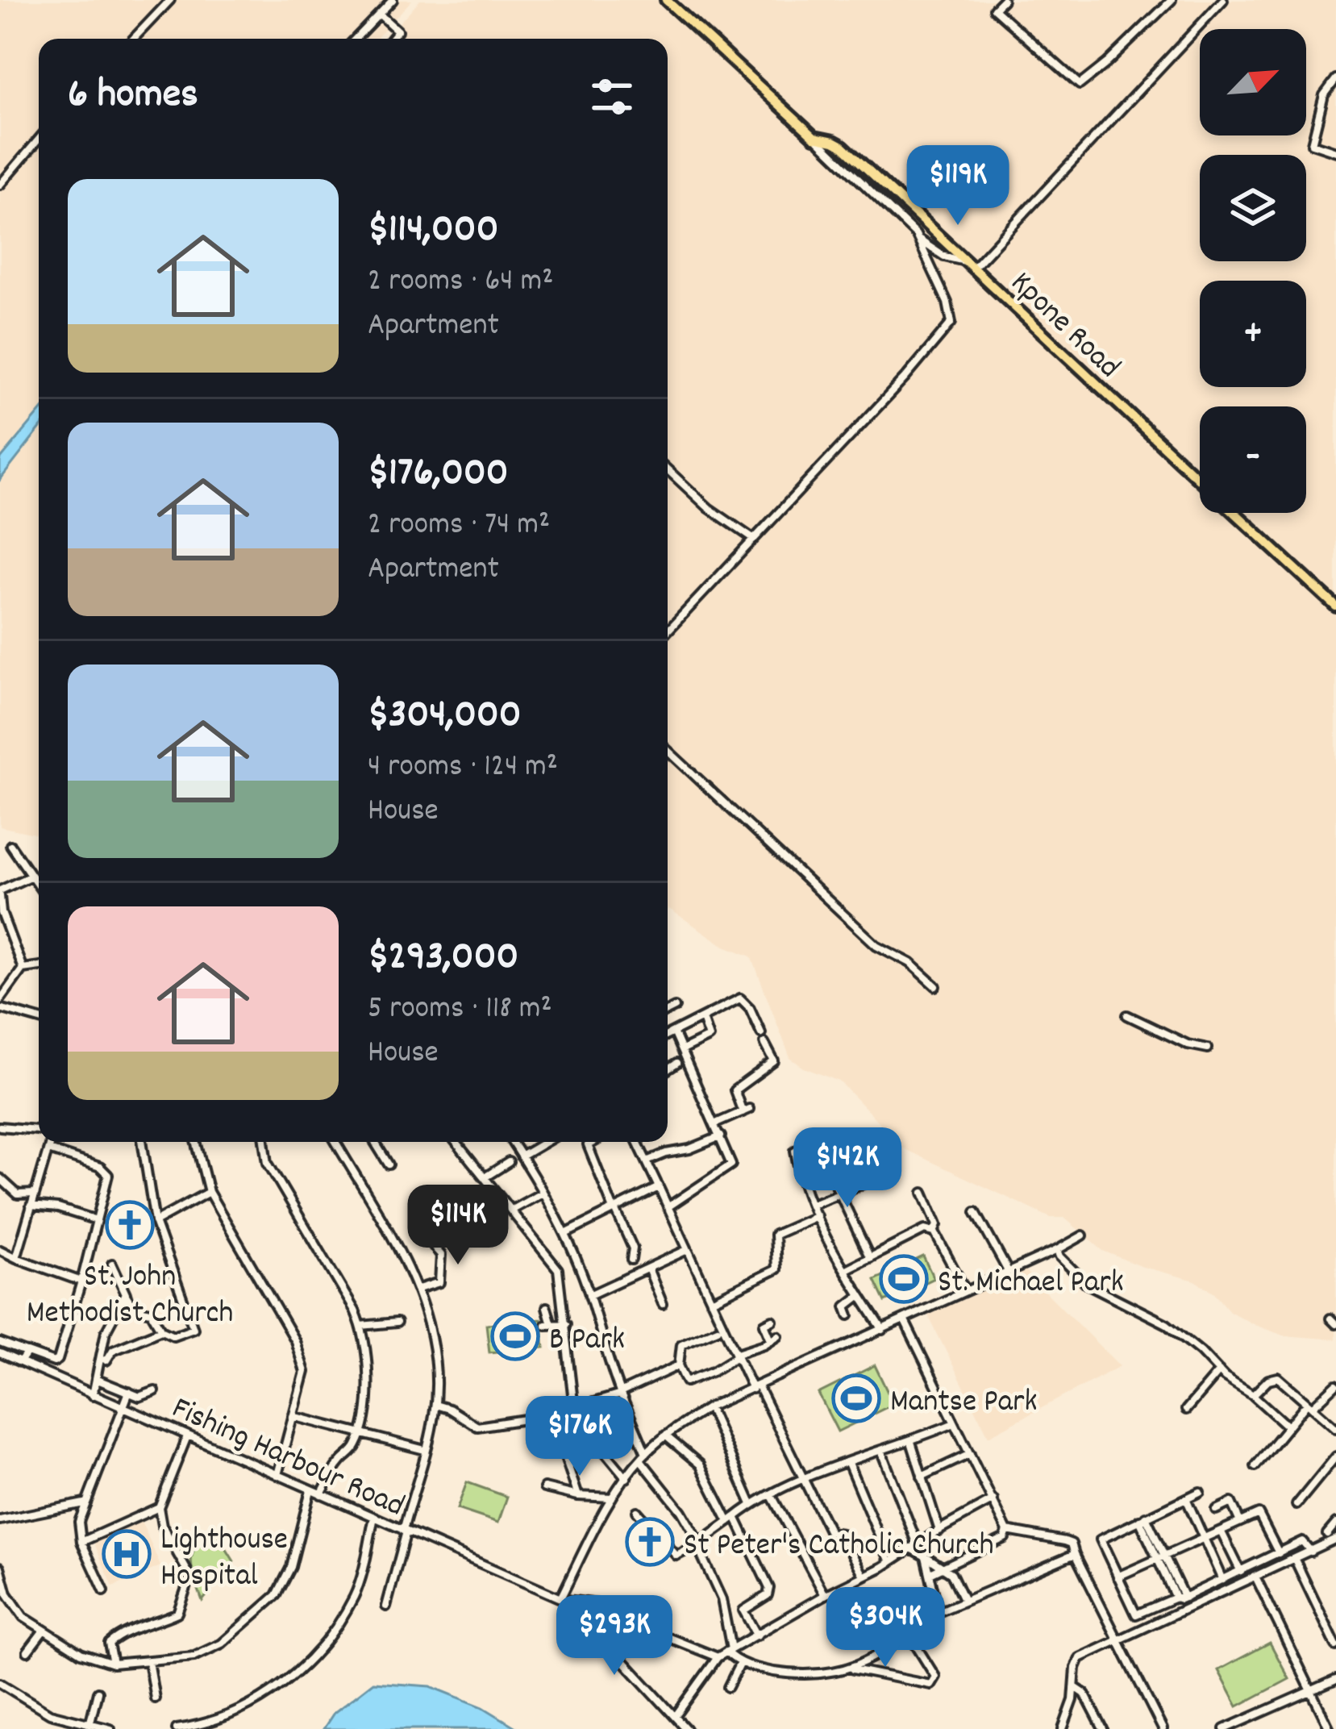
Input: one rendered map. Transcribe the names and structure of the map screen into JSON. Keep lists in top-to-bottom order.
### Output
{
  "streets": {
    "main road": ["Kpone Road"],
    "street": ["Fishing Harbour Road"]
  },
  "places": {
    "church": ["St. John Methodist Church", "St Peter's Catholic Church"],
    "sports": ["St. Michael Park", "B Park", "Mantse Park"],
    "hospital": ["Lighthouse Hospital"]
  },
  "north": "top right",
  "page": {
    "map_buttons": ["+", "−"],
    "heading": "6 homes",
    "price": [
      "$119K",
      "$142K",
      "$114K",
      "$176K",
      "$304K",
      "$293K"
    ],
    "list": [
      {
        "name": "$114,000",
        "note": "2 rooms · 64 m² · Apartment"
      },
      {
        "name": "$176,000",
        "note": "2 rooms · 74 m² · Apartment"
      },
      {
        "name": "$304,000",
        "note": "4 rooms · 124 m² · House"
      },
      {
        "name": "$293,000",
        "note": "5 rooms · 118 m² · House"
      }
    ]
  }
}
